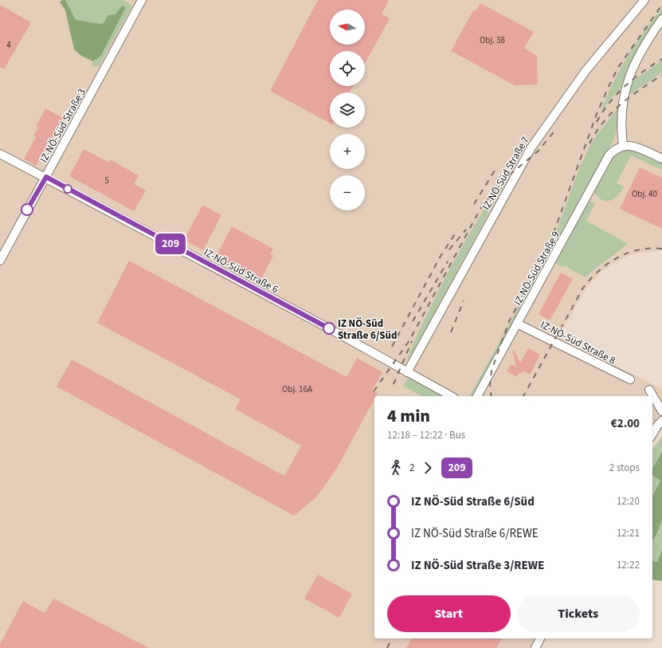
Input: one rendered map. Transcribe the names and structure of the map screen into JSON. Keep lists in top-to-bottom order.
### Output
{
  "streets": {
    "street": [
      "IZ-NÖ-Süd Straße 3",
      "IZ-NÖ-Süd Straße 7",
      "IZ-NÖ-Süd Straße 9",
      "IZ-NÖ-Süd Straße 6",
      "IZ-NÖ-Süd Straße 8"
    ]
  },
  "crossings": [
    ["IZ-NÖ-Süd Straße 3", "IZ-NÖ-Süd Straße 6"],
    ["IZ-NÖ-Süd Straße 7", "IZ-NÖ-Süd Straße 6"],
    ["IZ-NÖ-Süd Straße 9", "IZ-NÖ-Süd Straße 8"]
  ],
  "places": ["IZ NÖ-Süd Straße 6/Süd"],
  "lines": ["bus line 209"],
  "house_numbers": [
    "Obj. 38",
    "4",
    "5",
    "Obj. 40",
    "Obj. 16A"
  ],
  "north": "left",
  "page": {
    "on_map": "209",
    "map_buttons": ["+", "−"],
    "heading": ["4 min", "12:18 – 12:22 · Bus", "€2.00"],
    "legs": ["2", "209", "2 stops"],
    "list": [
      {
        "name": "IZ NÖ-Süd Straße 6/Süd",
        "value": "12:20"
      },
      {
        "name": "IZ NÖ-Süd Straße 6/REWE",
        "value": "12:21"
      },
      {
        "name": "IZ NÖ-Süd Straße 3/REWE",
        "value": "12:22"
      }
    ],
    "buttons": ["Start", "Tickets"]
  }
}
